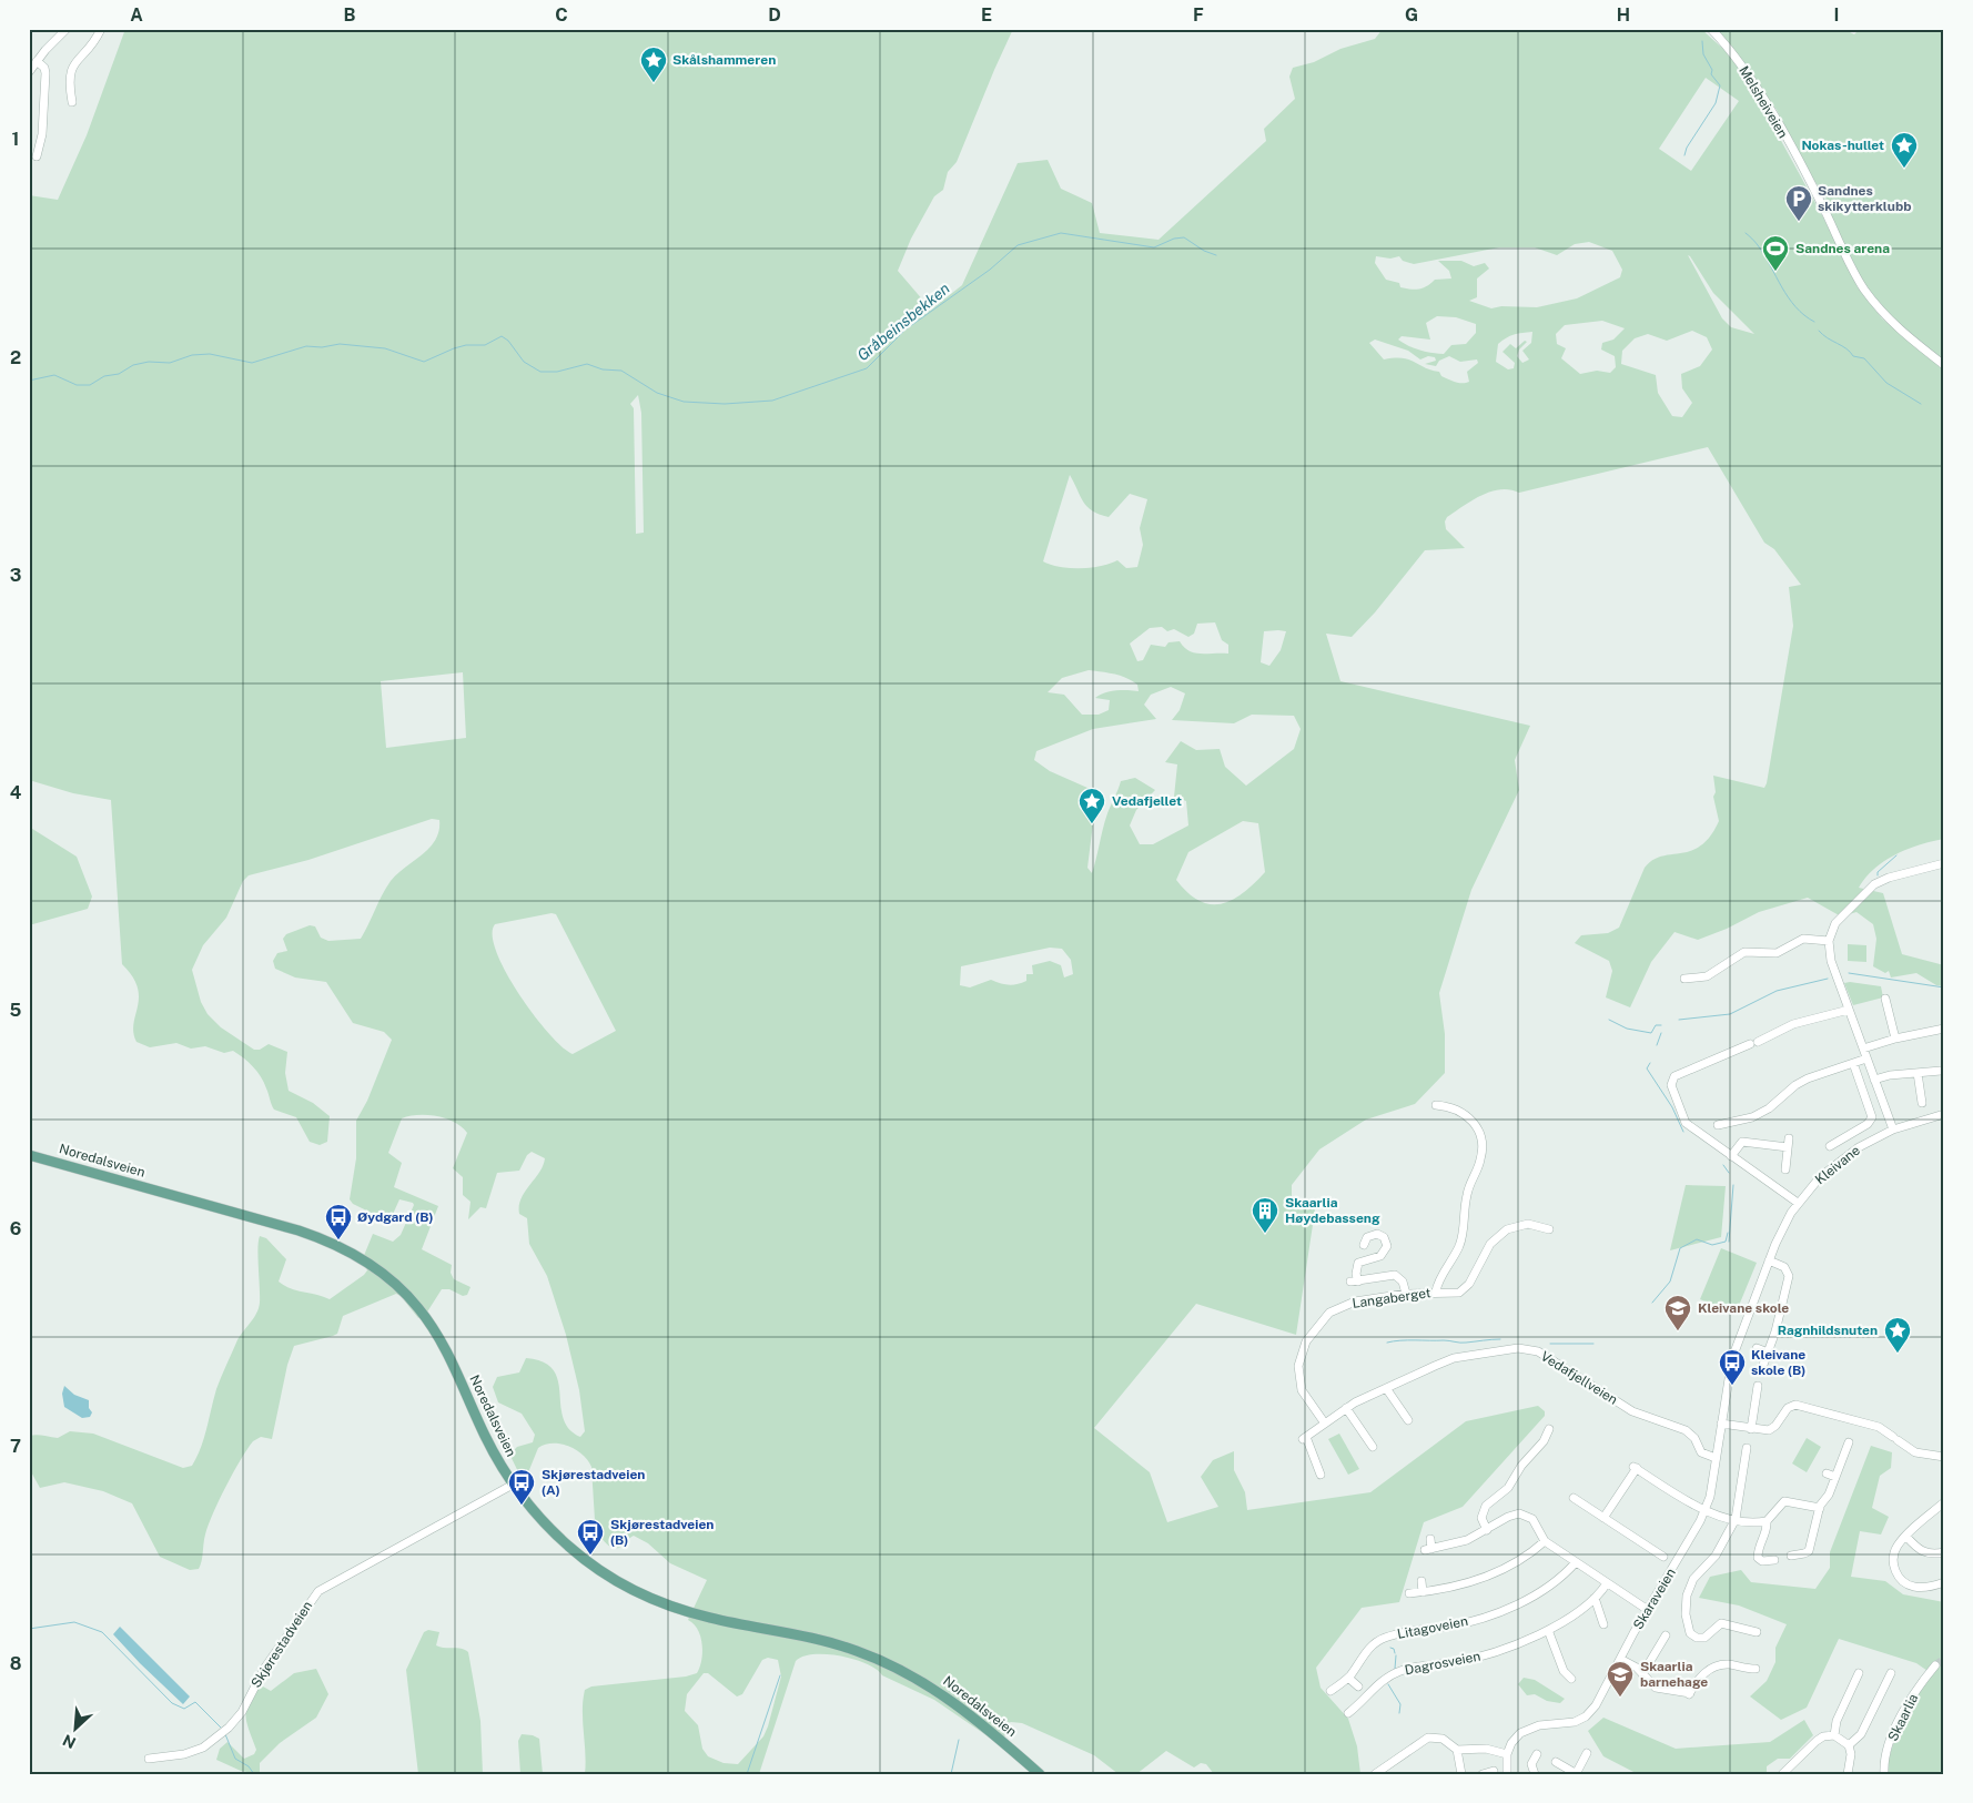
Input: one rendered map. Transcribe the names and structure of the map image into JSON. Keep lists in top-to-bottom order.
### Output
{
  "streets": {
    "main road": ["Noredalsveien"],
    "street": [
      "Melsheiveien",
      "Kleivane",
      "Langaberget",
      "Vedafjellveien",
      "Skaraveien",
      "Litagoveien",
      "Skjørestadveien",
      "Dagrosveien",
      "Skaarlia"
    ]
  },
  "crossings": [
    ["Noredalsveien", "Skjørestadveien"],
    ["Kleivane", "Skaraveien"],
    ["Langaberget", "Vedafjellveien"],
    ["Vedafjellveien", "Skaraveien"]
  ],
  "water": ["Gråbeinsbekken"],
  "places": {
    "place": [
      "Skålshammeren",
      "Nokas-hullet",
      "Vedafjellet",
      "Ragnhildsnuten"
    ],
    "parking": ["Sandnes skikytterklubb"],
    "sports": ["Sandnes arena"],
    "building": ["Skaarlia Høydebasseng"],
    "bus stop": [
      "Øydgard (B)",
      "Kleivane skole (B)",
      "Skjørestadveien (A)",
      "Skjørestadveien (B)"
    ],
    "school or university": ["Kleivane skole", "Skaarlia barnehage"]
  },
  "north": "bottom left",
  "grid": {
    "columns": [
      "A",
      "B",
      "C",
      "D",
      "E",
      "F",
      "G",
      "H",
      "I"
    ],
    "rows": [
      "1",
      "2",
      "3",
      "4",
      "5",
      "6",
      "7",
      "8"
    ]
  }
}
